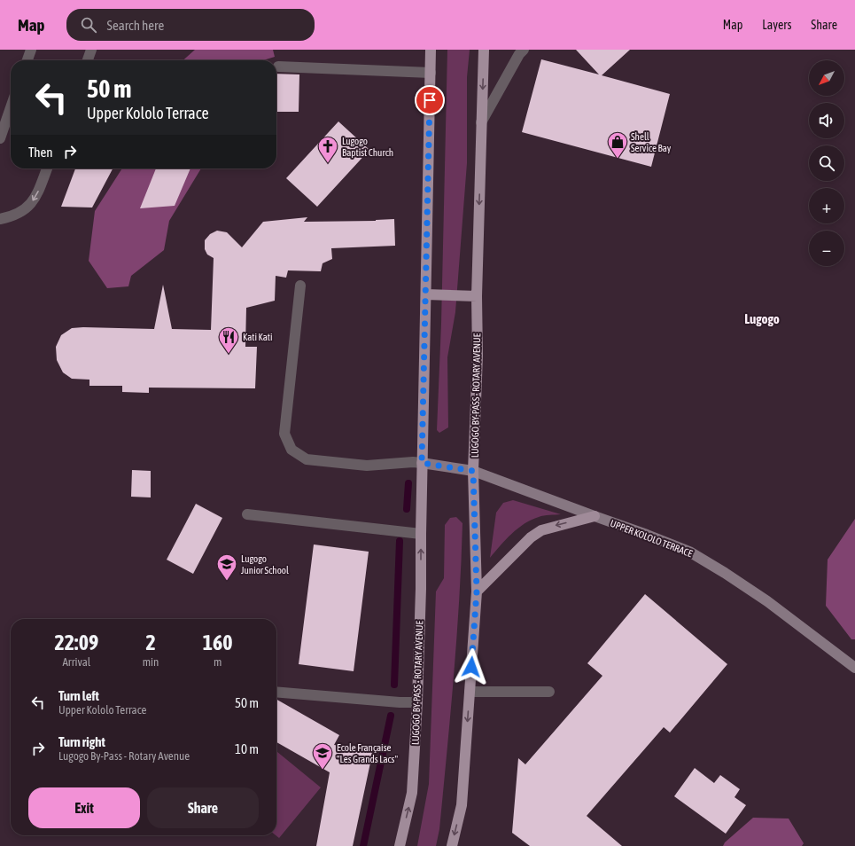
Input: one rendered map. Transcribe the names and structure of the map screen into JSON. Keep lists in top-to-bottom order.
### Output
{
  "streets": {
    "main road": ["LUGOGO BY-PASS - ROTARY AVENUE", "UPPER KOLOLO TERRACE"]
  },
  "crossings": [
    ["LUGOGO BY-PASS - ROTARY AVENUE", "UPPER KOLOLO TERRACE"]
  ],
  "districts": ["Lugogo"],
  "places": {
    "shop": ["Shell Service Bay"],
    "church": ["Lugogo Baptist Church"],
    "restaurant": ["Kati Kati"],
    "school or university": ["Lugogo Junior School", "Ecole Française \"Les Grands Lacs\""]
  },
  "north": "bottom left",
  "page": {
    "header": "Map",
    "search": "Search here",
    "nav": ["Map", "Layers", "Share"],
    "map_buttons": ["+", "−"],
    "turn": ["50 m", "Upper Kololo Terrace"],
    "then": "Then",
    "eta": [
      "22:09",
      "Arrival",
      "2",
      "min",
      "160",
      "m"
    ],
    "list": [
      {
        "name": "Turn left",
        "note": "Upper Kololo Terrace",
        "value": "50 m"
      },
      {
        "name": "Turn right",
        "note": "Lugogo By-Pass - Rotary Avenue",
        "value": "10 m"
      }
    ],
    "buttons": ["Exit", "Share"]
  }
}
